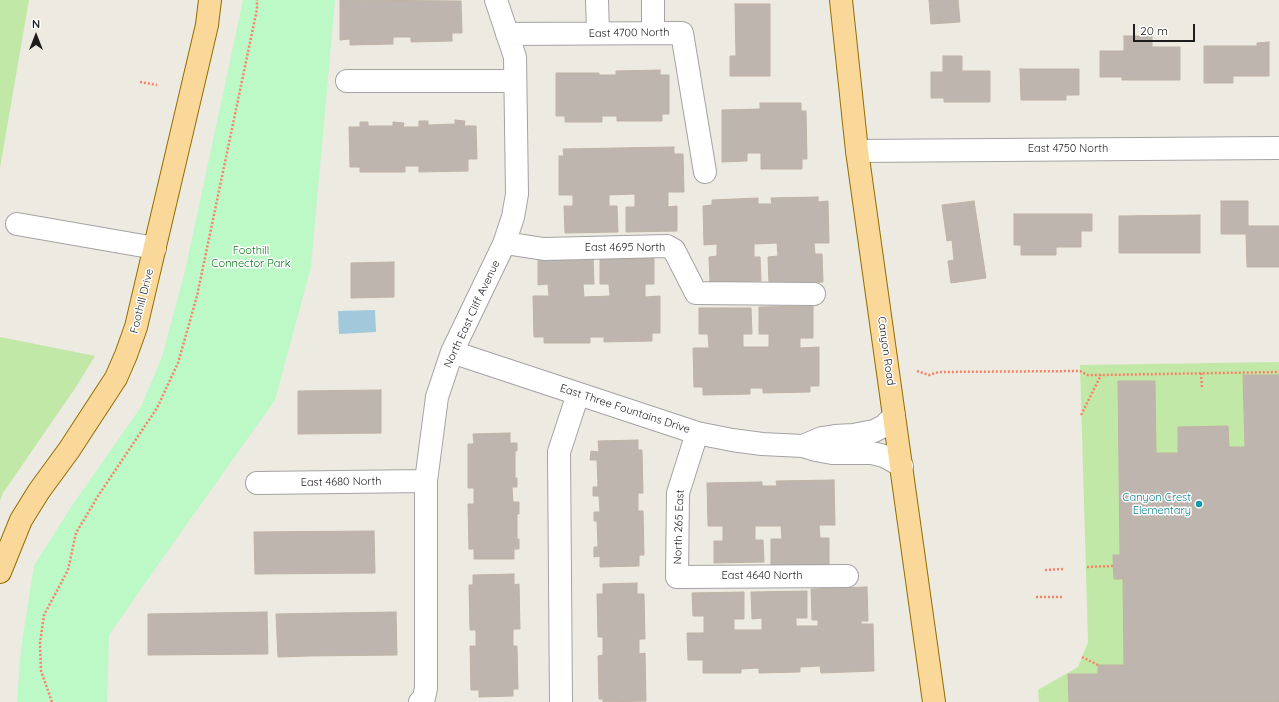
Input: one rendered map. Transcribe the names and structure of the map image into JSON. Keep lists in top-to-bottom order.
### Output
{
  "streets": {
    "main road": ["Foothill Drive", "Canyon Road"],
    "street": [
      "East 4700 North",
      "East 4750 North",
      "East 4695 North",
      "North East Cliff Avenue",
      "East Three Fountains Drive",
      "East 4680 North",
      "North 265 East",
      "East 4640 North"
    ]
  },
  "crossings": [
    ["East 4700 North", "North East Cliff Avenue"],
    ["East 4750 North", "Canyon Road"],
    ["East 4695 North", "North East Cliff Avenue"],
    ["North East Cliff Avenue", "East Three Fountains Drive"],
    ["North East Cliff Avenue", "East 4680 North"],
    ["Canyon Road", "East Three Fountains Drive"],
    ["East Three Fountains Drive", "North 265 East"],
    ["North 265 East", "East 4640 North"]
  ],
  "parks": ["Foothill Connector Park"],
  "places": ["Canyon Crest Elementary"],
  "scale_bar": "20 m",
  "north": "top"
}
